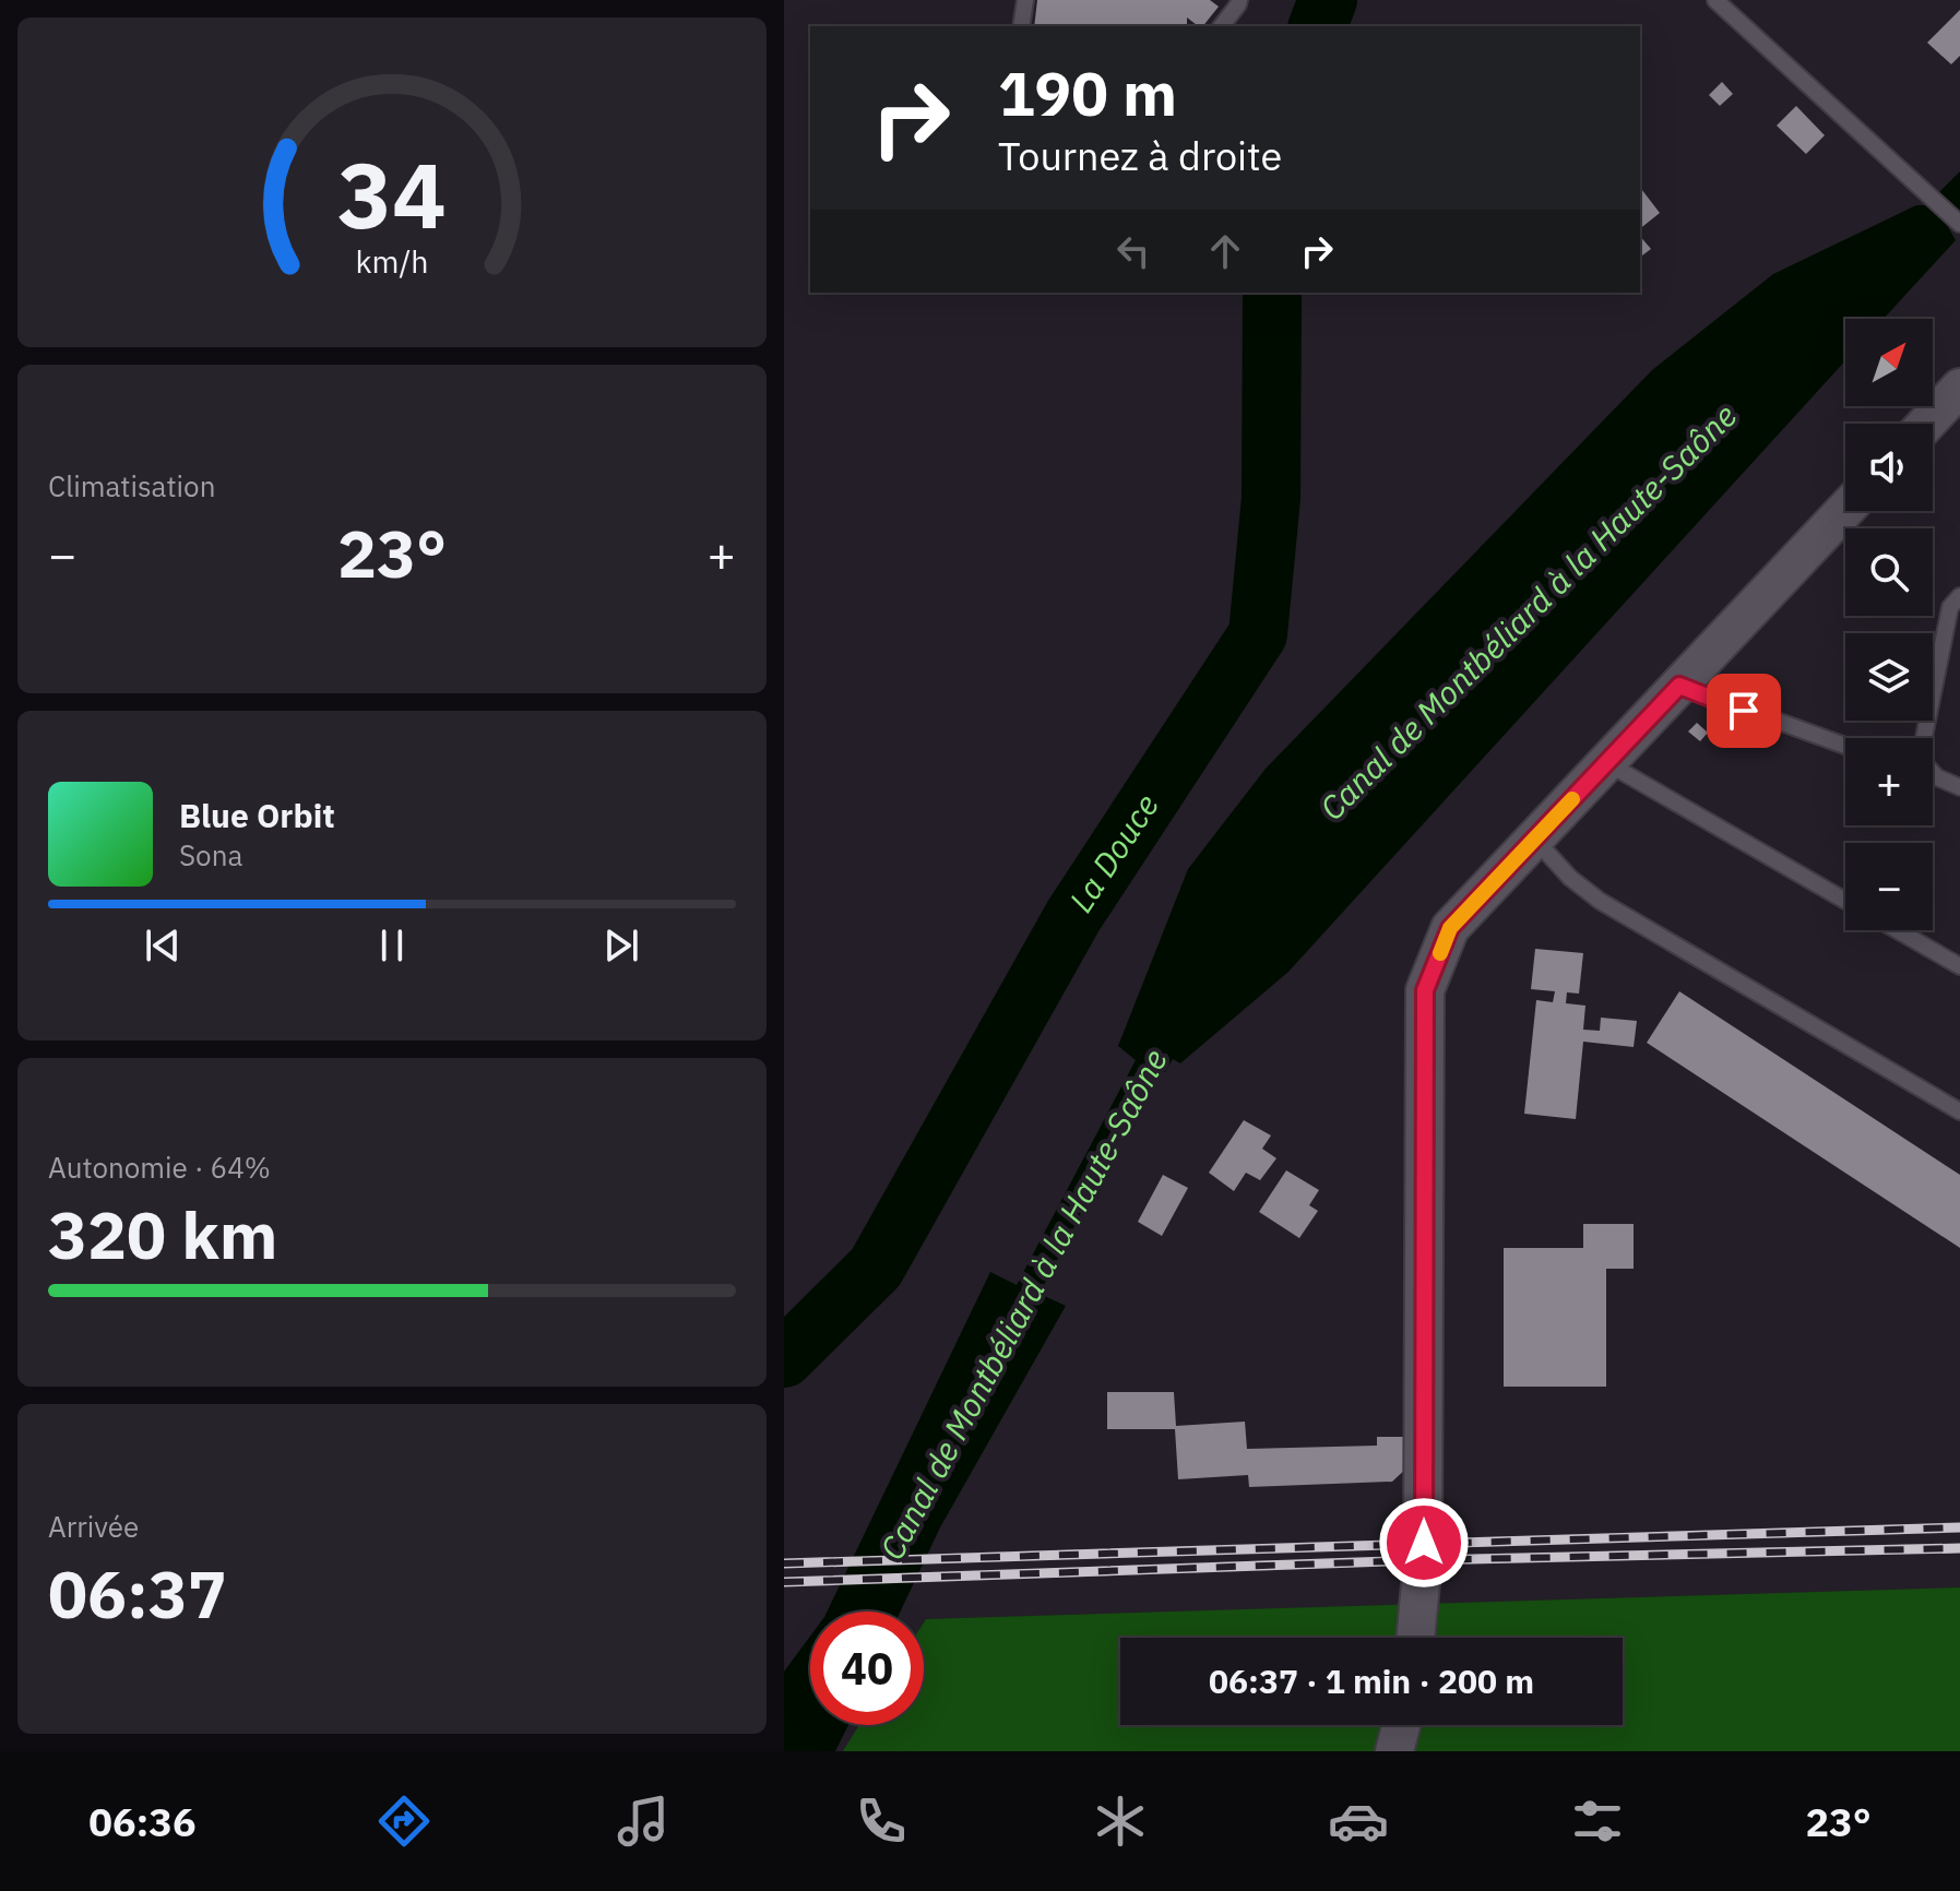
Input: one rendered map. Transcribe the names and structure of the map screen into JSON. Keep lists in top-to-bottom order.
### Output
{
  "water": ["Canal de Montbéliard à la Haute-Saône", "La Douce"],
  "north": "top right",
  "page": {
    "turn": ["190 m", "Tournez à droite"],
    "map_buttons": ["+", "−"],
    "tile": [
      "Climatisation",
      ["Autonomie · 64%", "320 km"],
      ["Arrivée", "06:37"]
    ],
    "heat": ["−", "23°", "+"],
    "song": ["Blue Orbit", "Sona"],
    "limit": "40",
    "trip": "06:37 · 1 min · 200 m",
    "tabs": ["06:36", "23°"],
    "gauge": ["34", "km/h"]
  }
}
